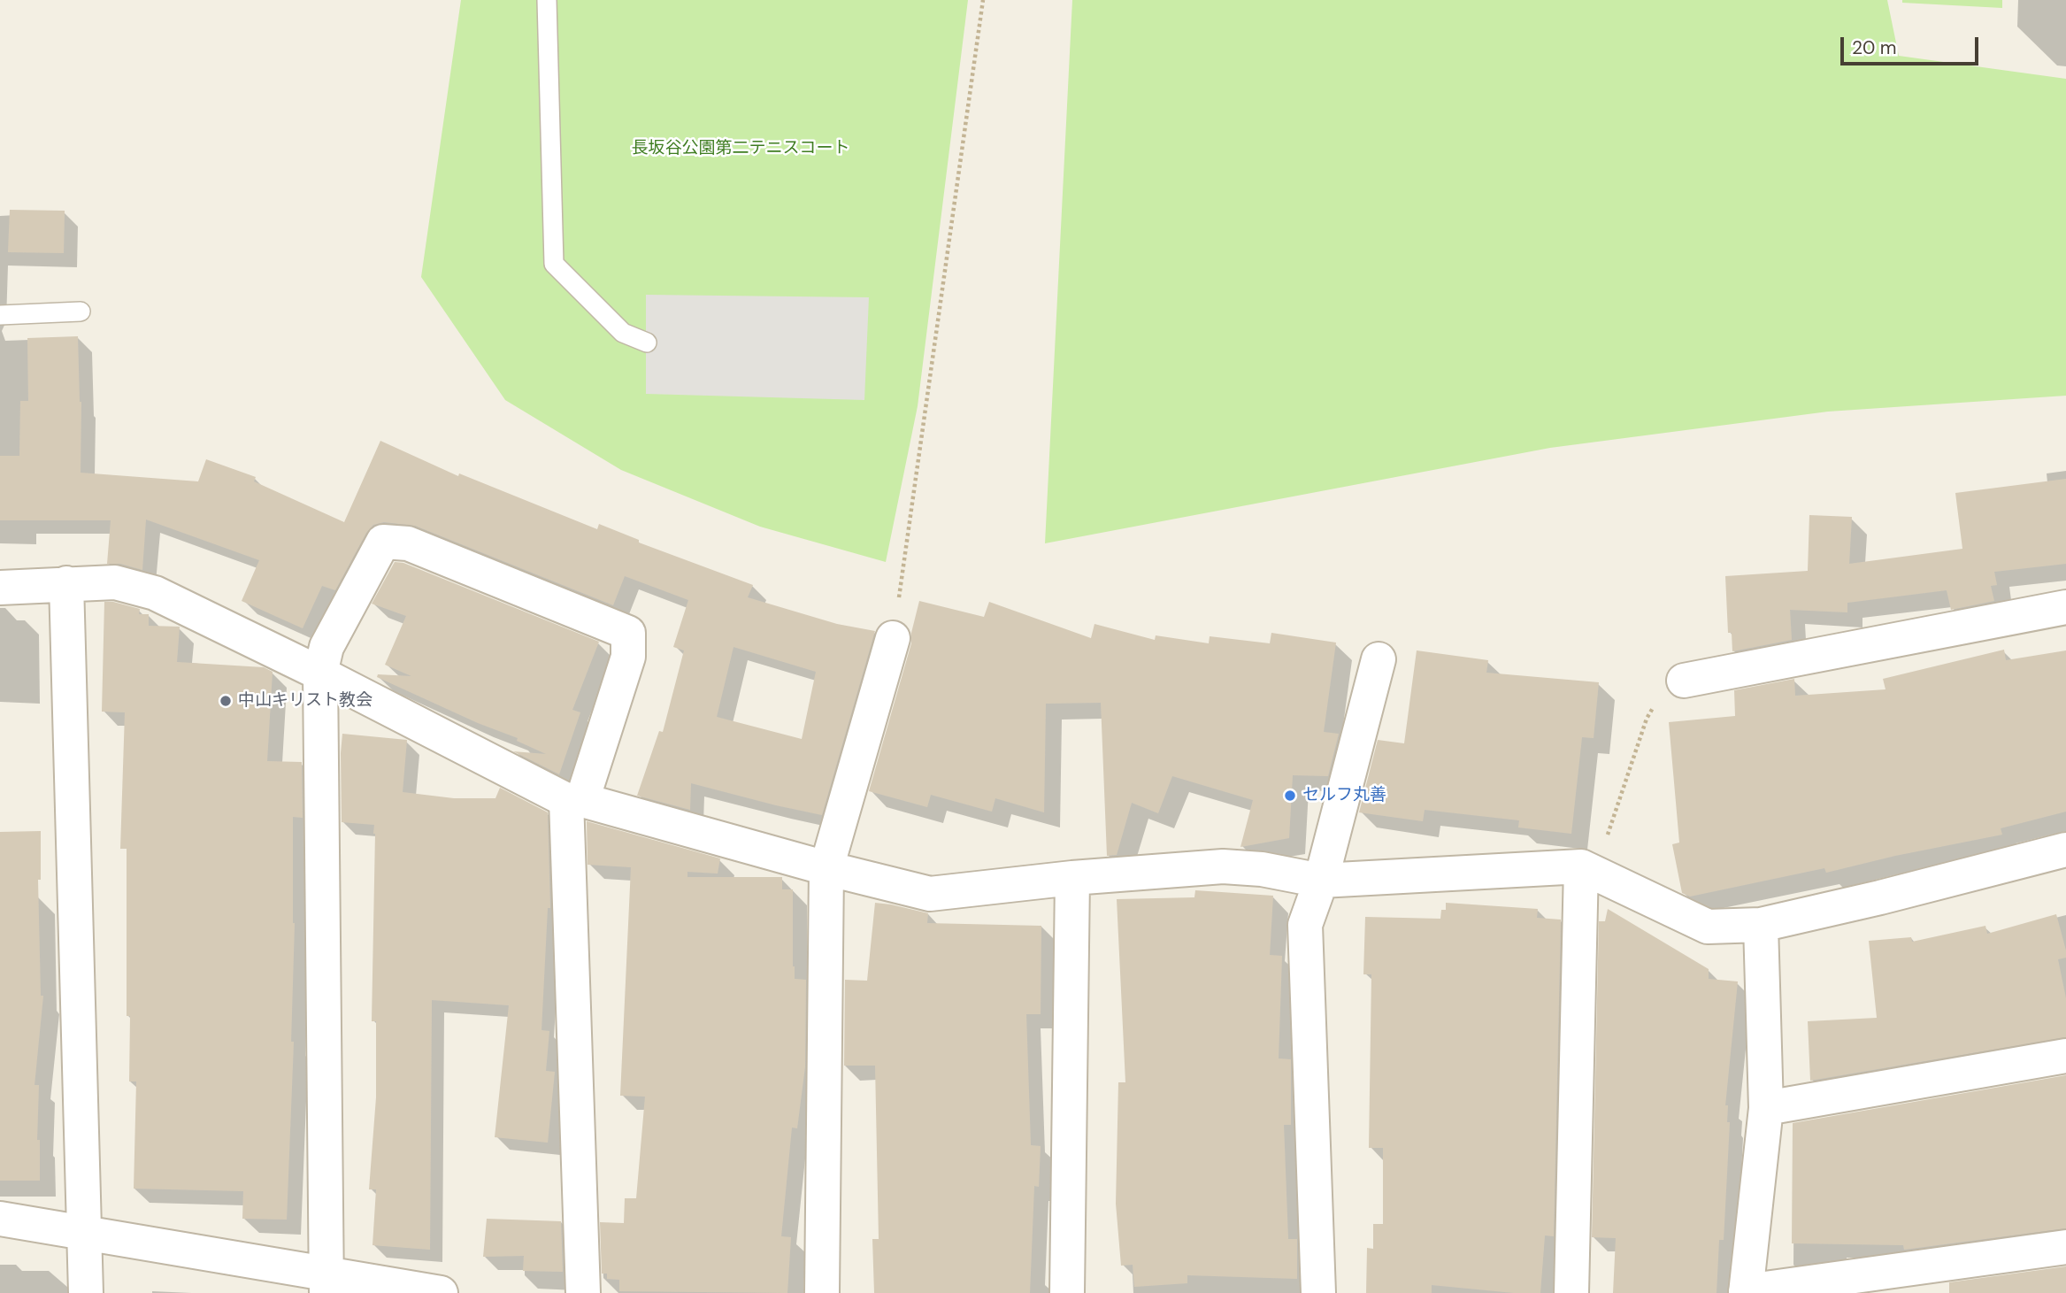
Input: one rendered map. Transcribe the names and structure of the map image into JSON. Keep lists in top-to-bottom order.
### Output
{
  "parks": ["長坂谷公園第二テニスコート"],
  "places": ["中山キリスト教会", "セルフ丸善"],
  "scale_bar": "20 m"
}
